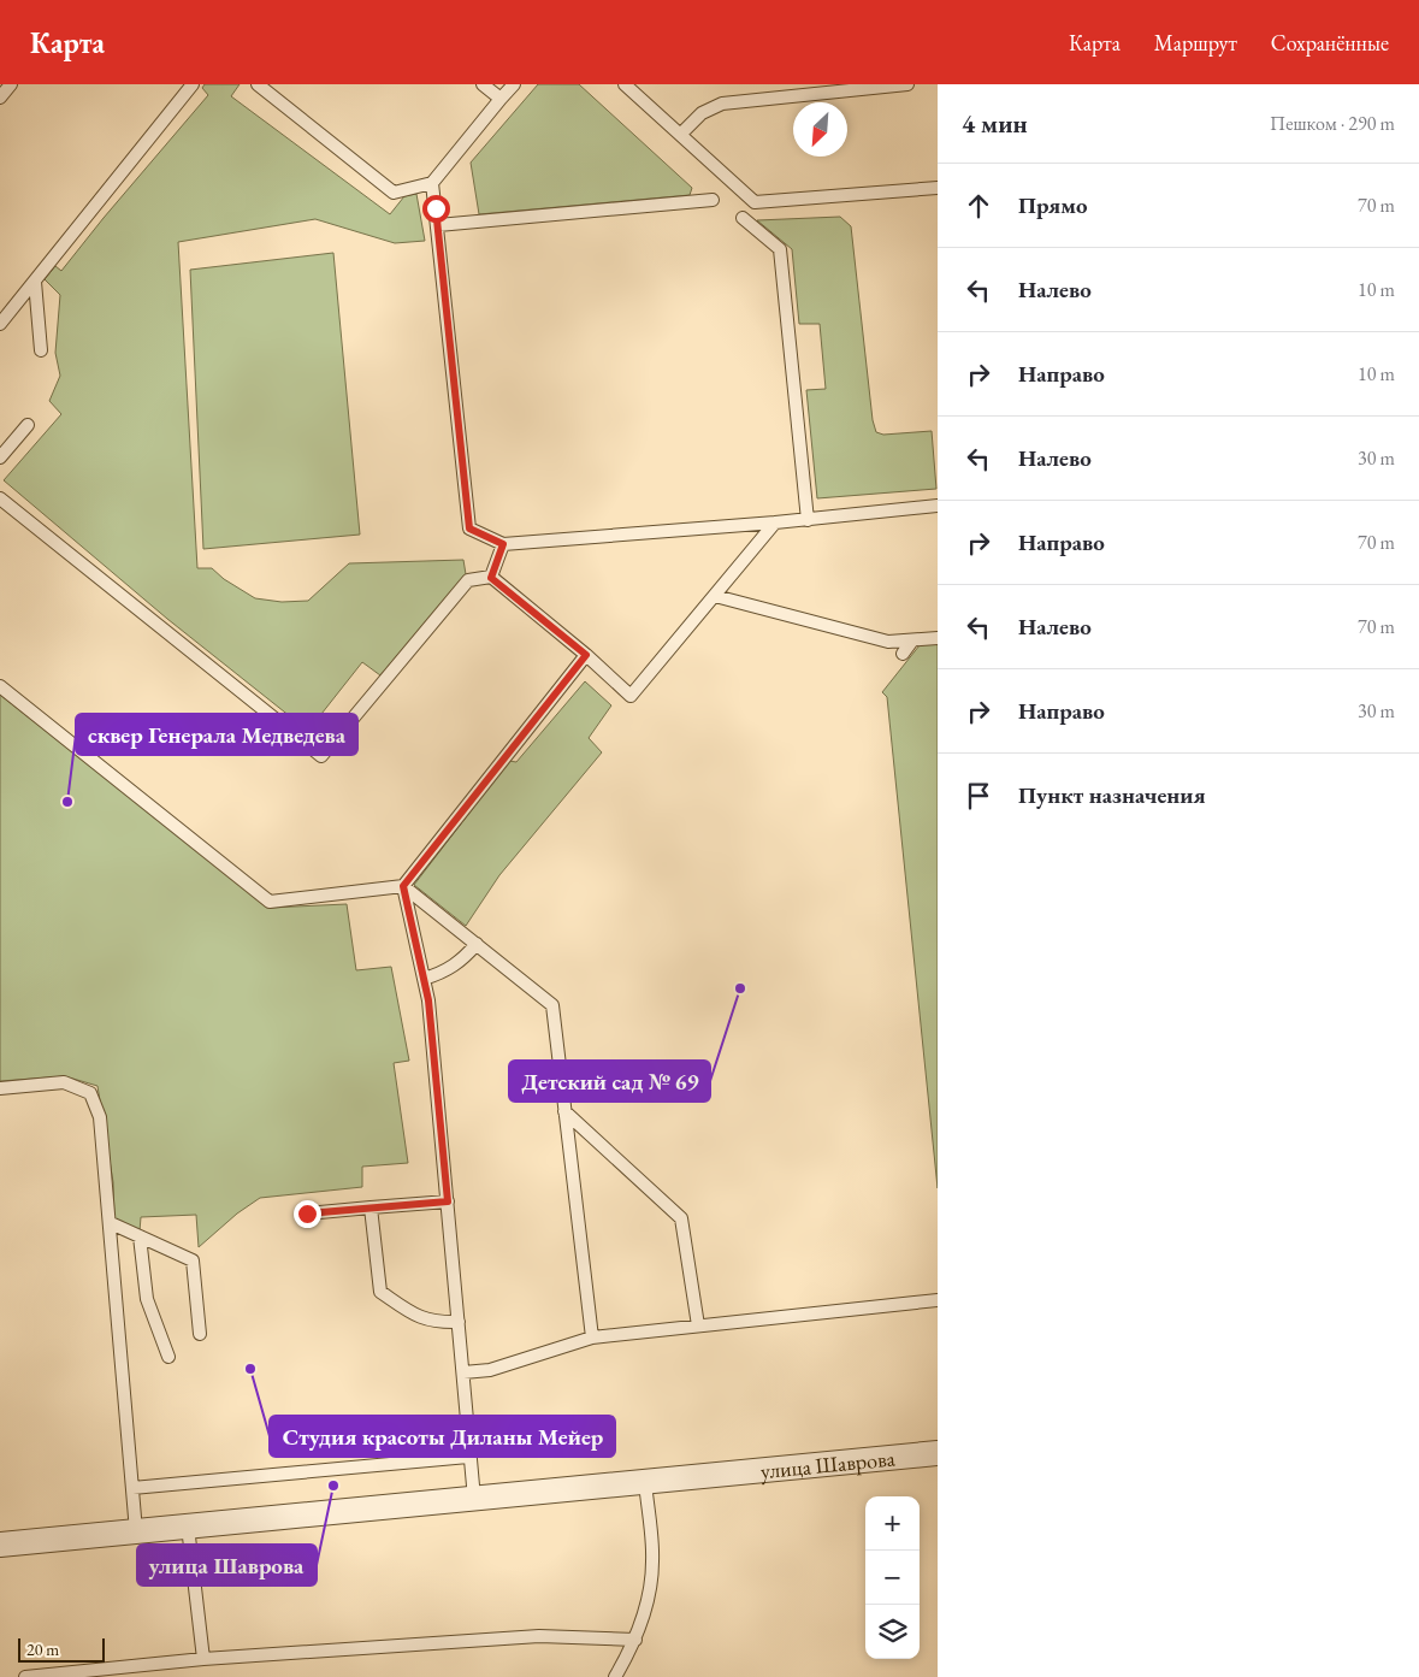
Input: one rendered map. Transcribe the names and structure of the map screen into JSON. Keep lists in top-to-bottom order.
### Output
{
  "streets": {
    "street": ["улица Шаврова"]
  },
  "places": [
    "сквер Генерала Медведева",
    "Детский сад № 69",
    "Студия красоты Диланы Мейер",
    "улица Шаврова"
  ],
  "scale_bar": "20 m",
  "north": "bottom left",
  "page": {
    "header": "Карта",
    "nav": ["Карта", "Маршрут", "Сохранённые"],
    "heading": ["4 мин", "Пешком · 290 m"],
    "list": [
      ["Прямо", "70 m"],
      ["Налево", "10 m"],
      ["Направо", "10 m"],
      ["Налево", "30 m"],
      ["Направо", "70 m"],
      ["Налево", "70 m"],
      ["Направо", "30 m"],
      "Пункт назначения"
    ],
    "map_buttons": ["+", "−"],
    "scale": "20 m"
  }
}
